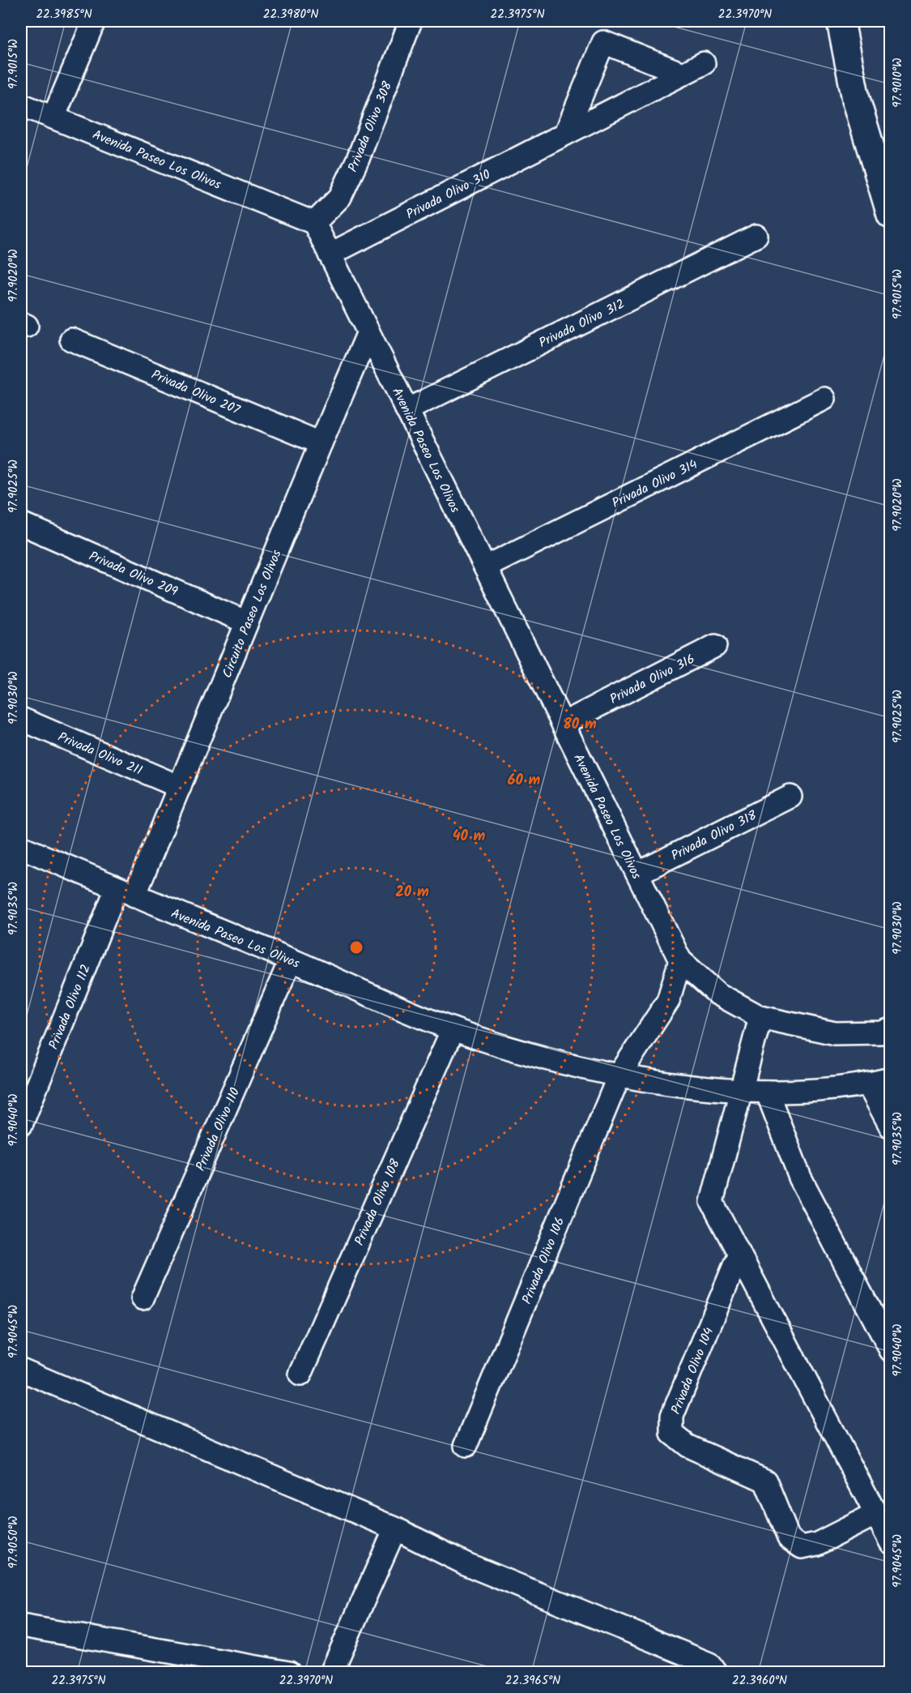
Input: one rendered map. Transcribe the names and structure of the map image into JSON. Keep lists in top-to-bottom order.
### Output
{
  "streets": {
    "street": [
      "Privada Olivo 308",
      "Avenida Paseo Los Olivos",
      "Privada Olivo 310",
      "Privada Olivo 312",
      "Privada Olivo 207",
      "Privada Olivo 314",
      "Privada Olivo 209",
      "Circuito Paseo Los Olivos",
      "Privada Olivo 316",
      "Privada Olivo 211",
      "Privada Olivo 318",
      "Privada Olivo 112",
      "Privada Olivo 110",
      "Privada Olivo 108",
      "Privada Olivo 106",
      "Privada Olivo 104"
    ]
  },
  "crossings": [
    ["Privada Olivo 308", "Avenida Paseo Los Olivos"],
    ["Avenida Paseo Los Olivos", "Privada Olivo 310"],
    ["Avenida Paseo Los Olivos", "Privada Olivo 312"],
    ["Avenida Paseo Los Olivos", "Privada Olivo 314"],
    ["Avenida Paseo Los Olivos", "Circuito Paseo Los Olivos"],
    ["Avenida Paseo Los Olivos", "Privada Olivo 316"],
    ["Avenida Paseo Los Olivos", "Privada Olivo 318"],
    ["Avenida Paseo Los Olivos", "Privada Olivo 112"],
    ["Avenida Paseo Los Olivos", "Privada Olivo 110"],
    ["Avenida Paseo Los Olivos", "Privada Olivo 108"],
    ["Avenida Paseo Los Olivos", "Privada Olivo 106"],
    ["Privada Olivo 207", "Circuito Paseo Los Olivos"],
    ["Privada Olivo 209", "Circuito Paseo Los Olivos"],
    ["Circuito Paseo Los Olivos", "Privada Olivo 211"],
    ["Circuito Paseo Los Olivos", "Privada Olivo 112"]
  ],
  "coordinates": [
    "22.3985°N",
    "22.3980°N",
    "22.3975°N",
    "22.3970°N",
    "97.9015°W",
    "97.9010°W",
    "97.9020°W",
    "97.9025°W",
    "97.9030°W",
    "97.9035°W",
    "97.9040°W",
    "97.9045°W",
    "97.9050°W",
    "22.3965°N",
    "22.3960°N"
  ],
  "rings": [
    "80 m",
    "60 m",
    "40 m",
    "20 m"
  ]
}
